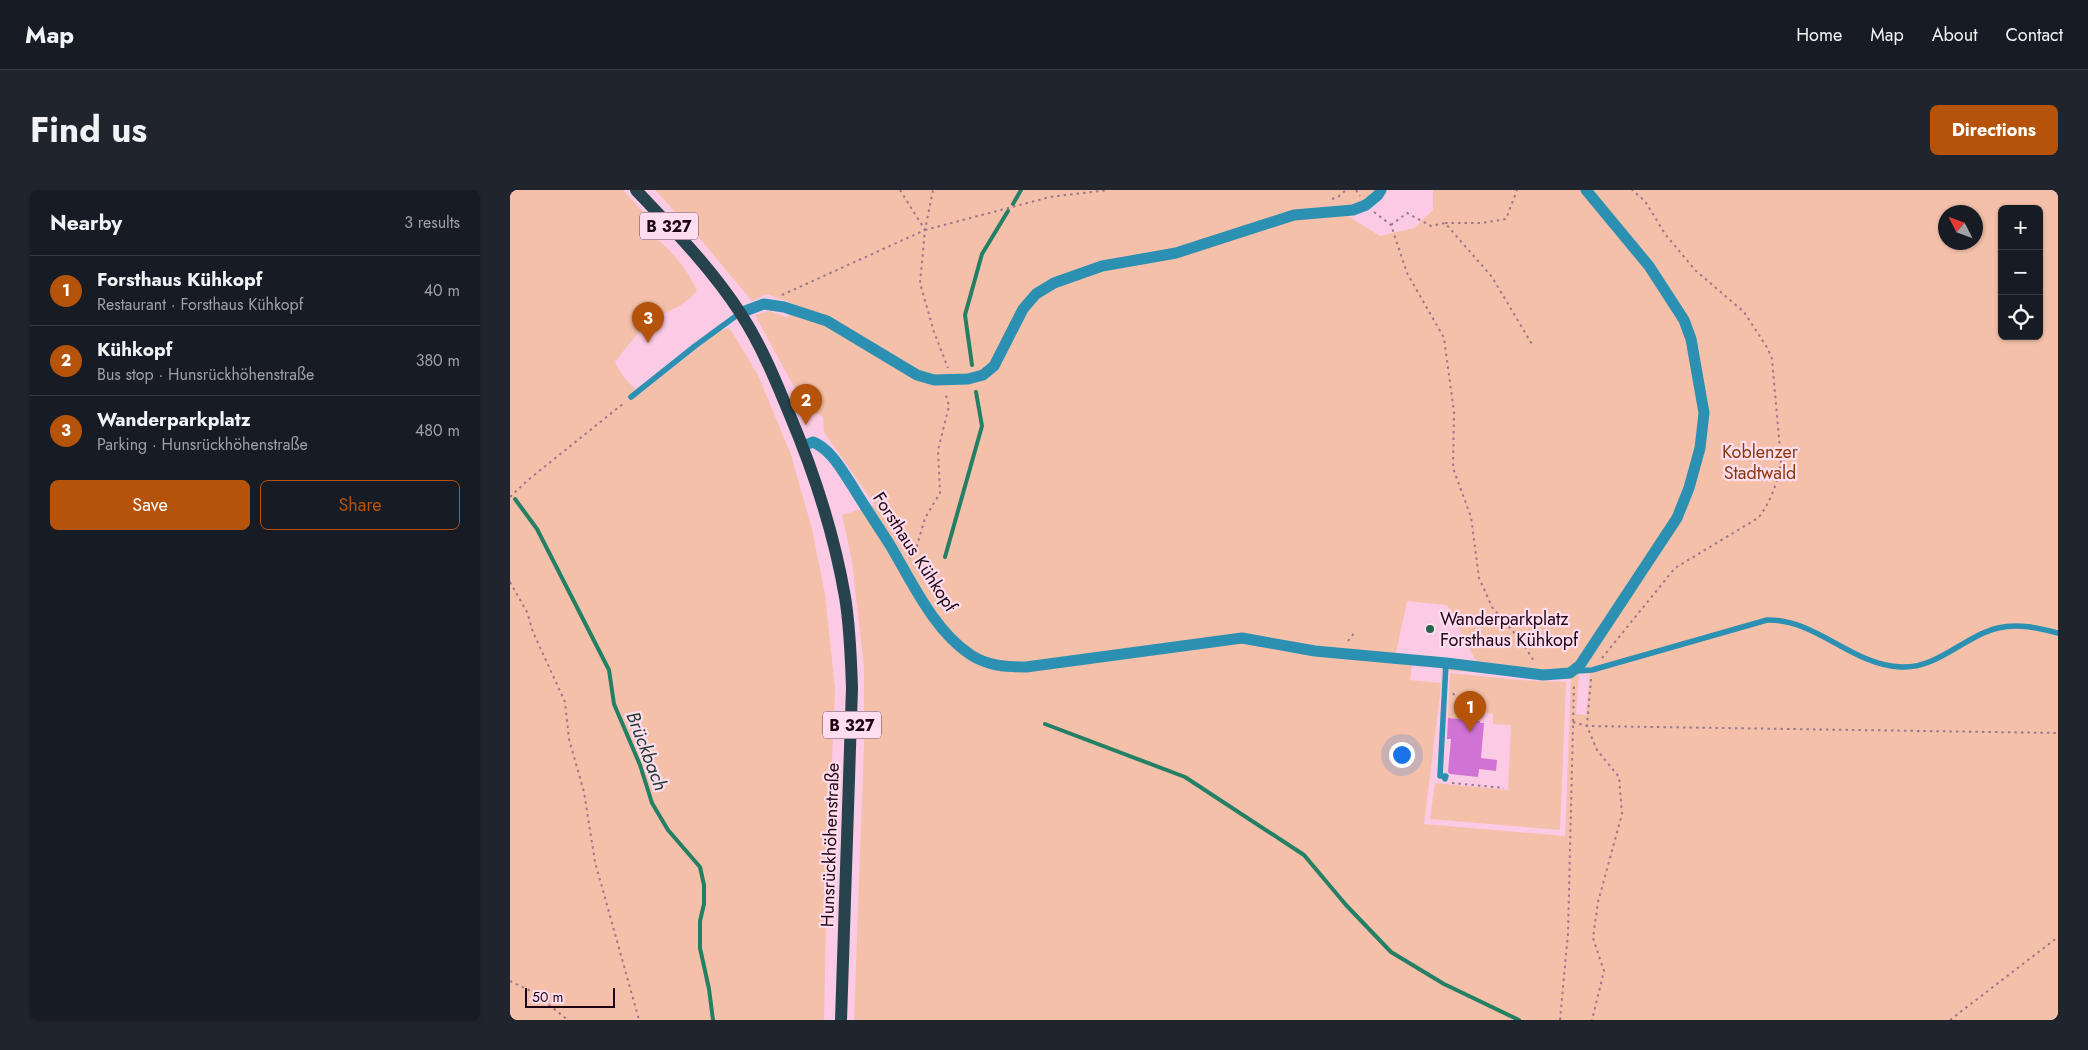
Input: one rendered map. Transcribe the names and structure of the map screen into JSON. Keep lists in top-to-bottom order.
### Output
{
  "streets": {
    "main road": ["B 327", "Hunsrückhöhenstraße"],
    "street": ["Forsthaus Kühkopf"]
  },
  "crossings": [
    ["Forsthaus Kühkopf", "Hunsrückhöhenstraße"]
  ],
  "water": ["Brückbach"],
  "parks": ["Koblenzer Stadtwald"],
  "places": ["Wanderparkplatz Forsthaus Kühkopf"],
  "scale_bar": "50 m",
  "north": "top left",
  "page": {
    "header": "Map",
    "nav": [
      "Home",
      "Map",
      "About",
      "Contact"
    ],
    "title": "Find us",
    "buttons": [
      "Directions",
      ["Save", "Share"]
    ],
    "heading": ["Nearby", "3 results"],
    "map_buttons": ["+", "−"],
    "list": [
      {
        "mark": "1",
        "name": "Forsthaus Kühkopf",
        "note": "Restaurant · Forsthaus Kühkopf",
        "value": "40 m"
      },
      {
        "mark": "2",
        "name": "Kühkopf",
        "note": "Bus stop · Hunsrückhöhenstraße",
        "value": "380 m"
      },
      {
        "mark": "3",
        "name": "Wanderparkplatz",
        "note": "Parking · Hunsrückhöhenstraße",
        "value": "480 m"
      }
    ],
    "pins": ["3", "2", "1"],
    "scale": "50 m"
  }
}
